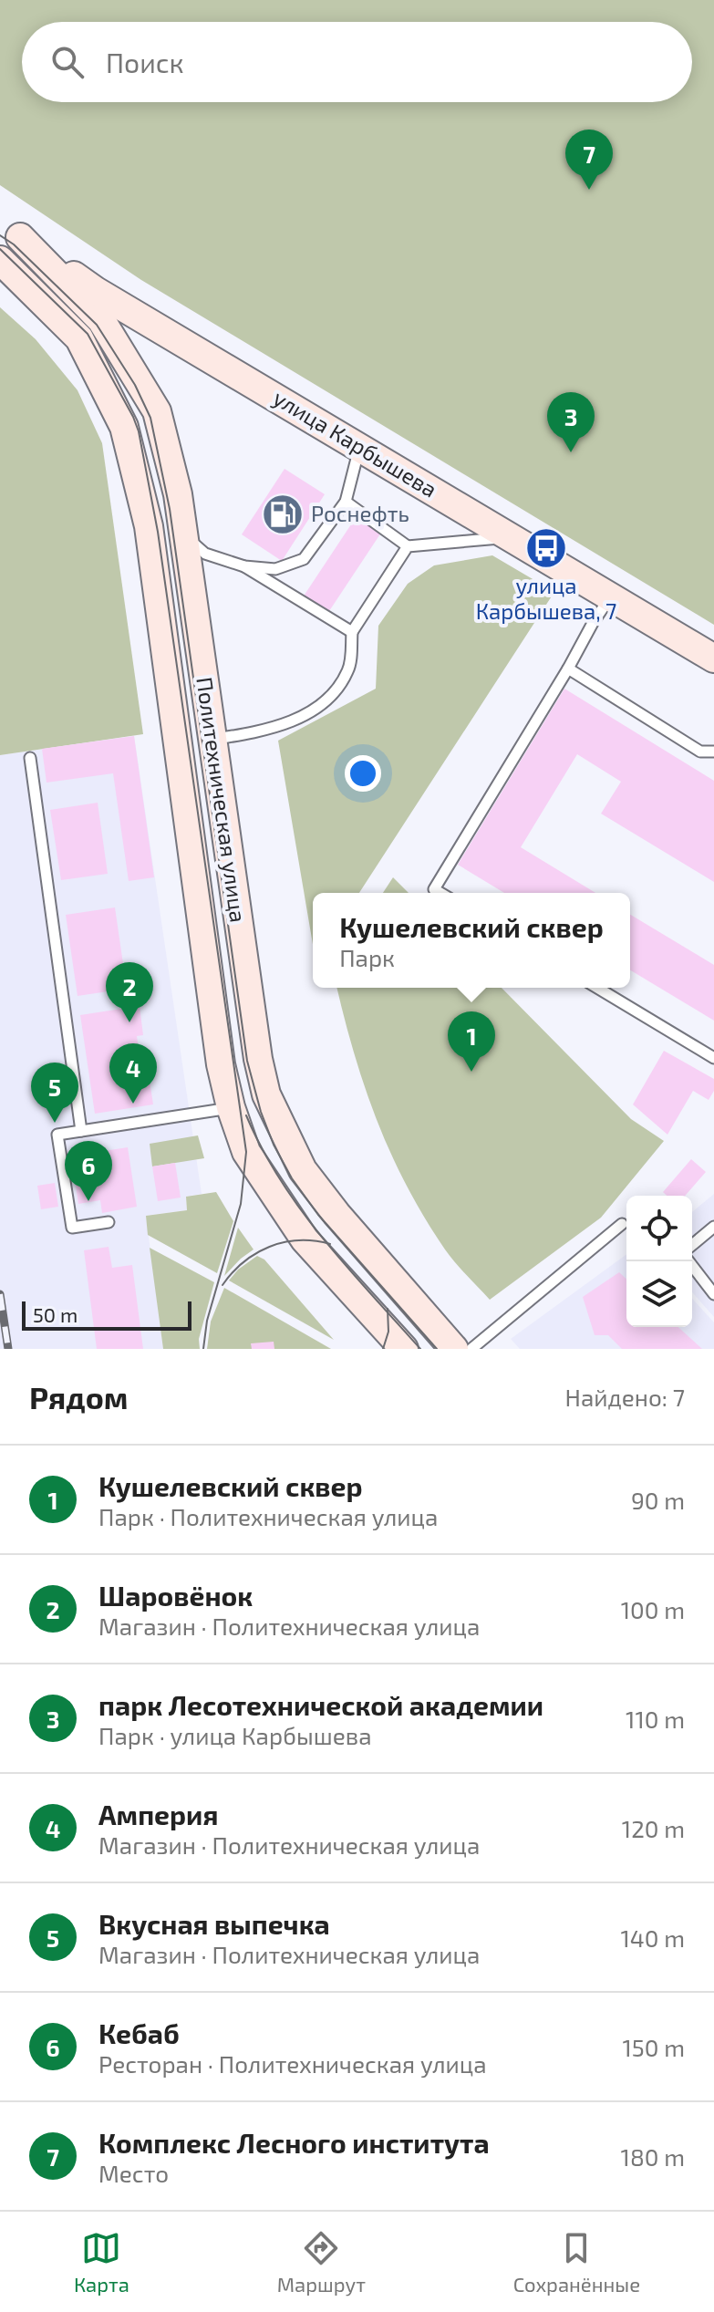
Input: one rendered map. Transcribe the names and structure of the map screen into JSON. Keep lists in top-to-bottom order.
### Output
{
  "streets": {
    "main road": ["улица Карбышева", "Политехническая улица"]
  },
  "crossings": [
    ["улица Карбышева", "Политехническая улица"]
  ],
  "places": {
    "fuel station": ["Роснефть"],
    "bus stop": ["улица Карбышева, 7"]
  },
  "scale_bar": "50 m",
  "page": {
    "search": "Поиск",
    "pins": [
      "7",
      "3",
      "2",
      "1",
      "4",
      "5",
      "6"
    ],
    "popup": ["Кушелевский сквер", "Парк"],
    "scale": "50 m",
    "heading": ["Рядом", "Найдено: 7"],
    "list": [
      {
        "mark": "1",
        "name": "Кушелевский сквер",
        "note": "Парк · Политехническая улица",
        "value": "90 m"
      },
      {
        "mark": "2",
        "name": "Шаровёнок",
        "note": "Магазин · Политехническая улица",
        "value": "100 m"
      },
      {
        "mark": "3",
        "name": "парк Лесотехнической академии",
        "note": "Парк · улица Карбышева",
        "value": "110 m"
      },
      {
        "mark": "4",
        "name": "Амперия",
        "note": "Магазин · Политехническая улица",
        "value": "120 m"
      },
      {
        "mark": "5",
        "name": "Вкусная выпечка",
        "note": "Магазин · Политехническая улица",
        "value": "140 m"
      },
      {
        "mark": "6",
        "name": "Кебаб",
        "note": "Ресторан · Политехническая улица",
        "value": "150 m"
      },
      {
        "mark": "7",
        "name": "Комплекс Лесного института",
        "note": "Место",
        "value": "180 m"
      }
    ],
    "nav": ["Карта", "Маршрут", "Сохранённые"]
  }
}
